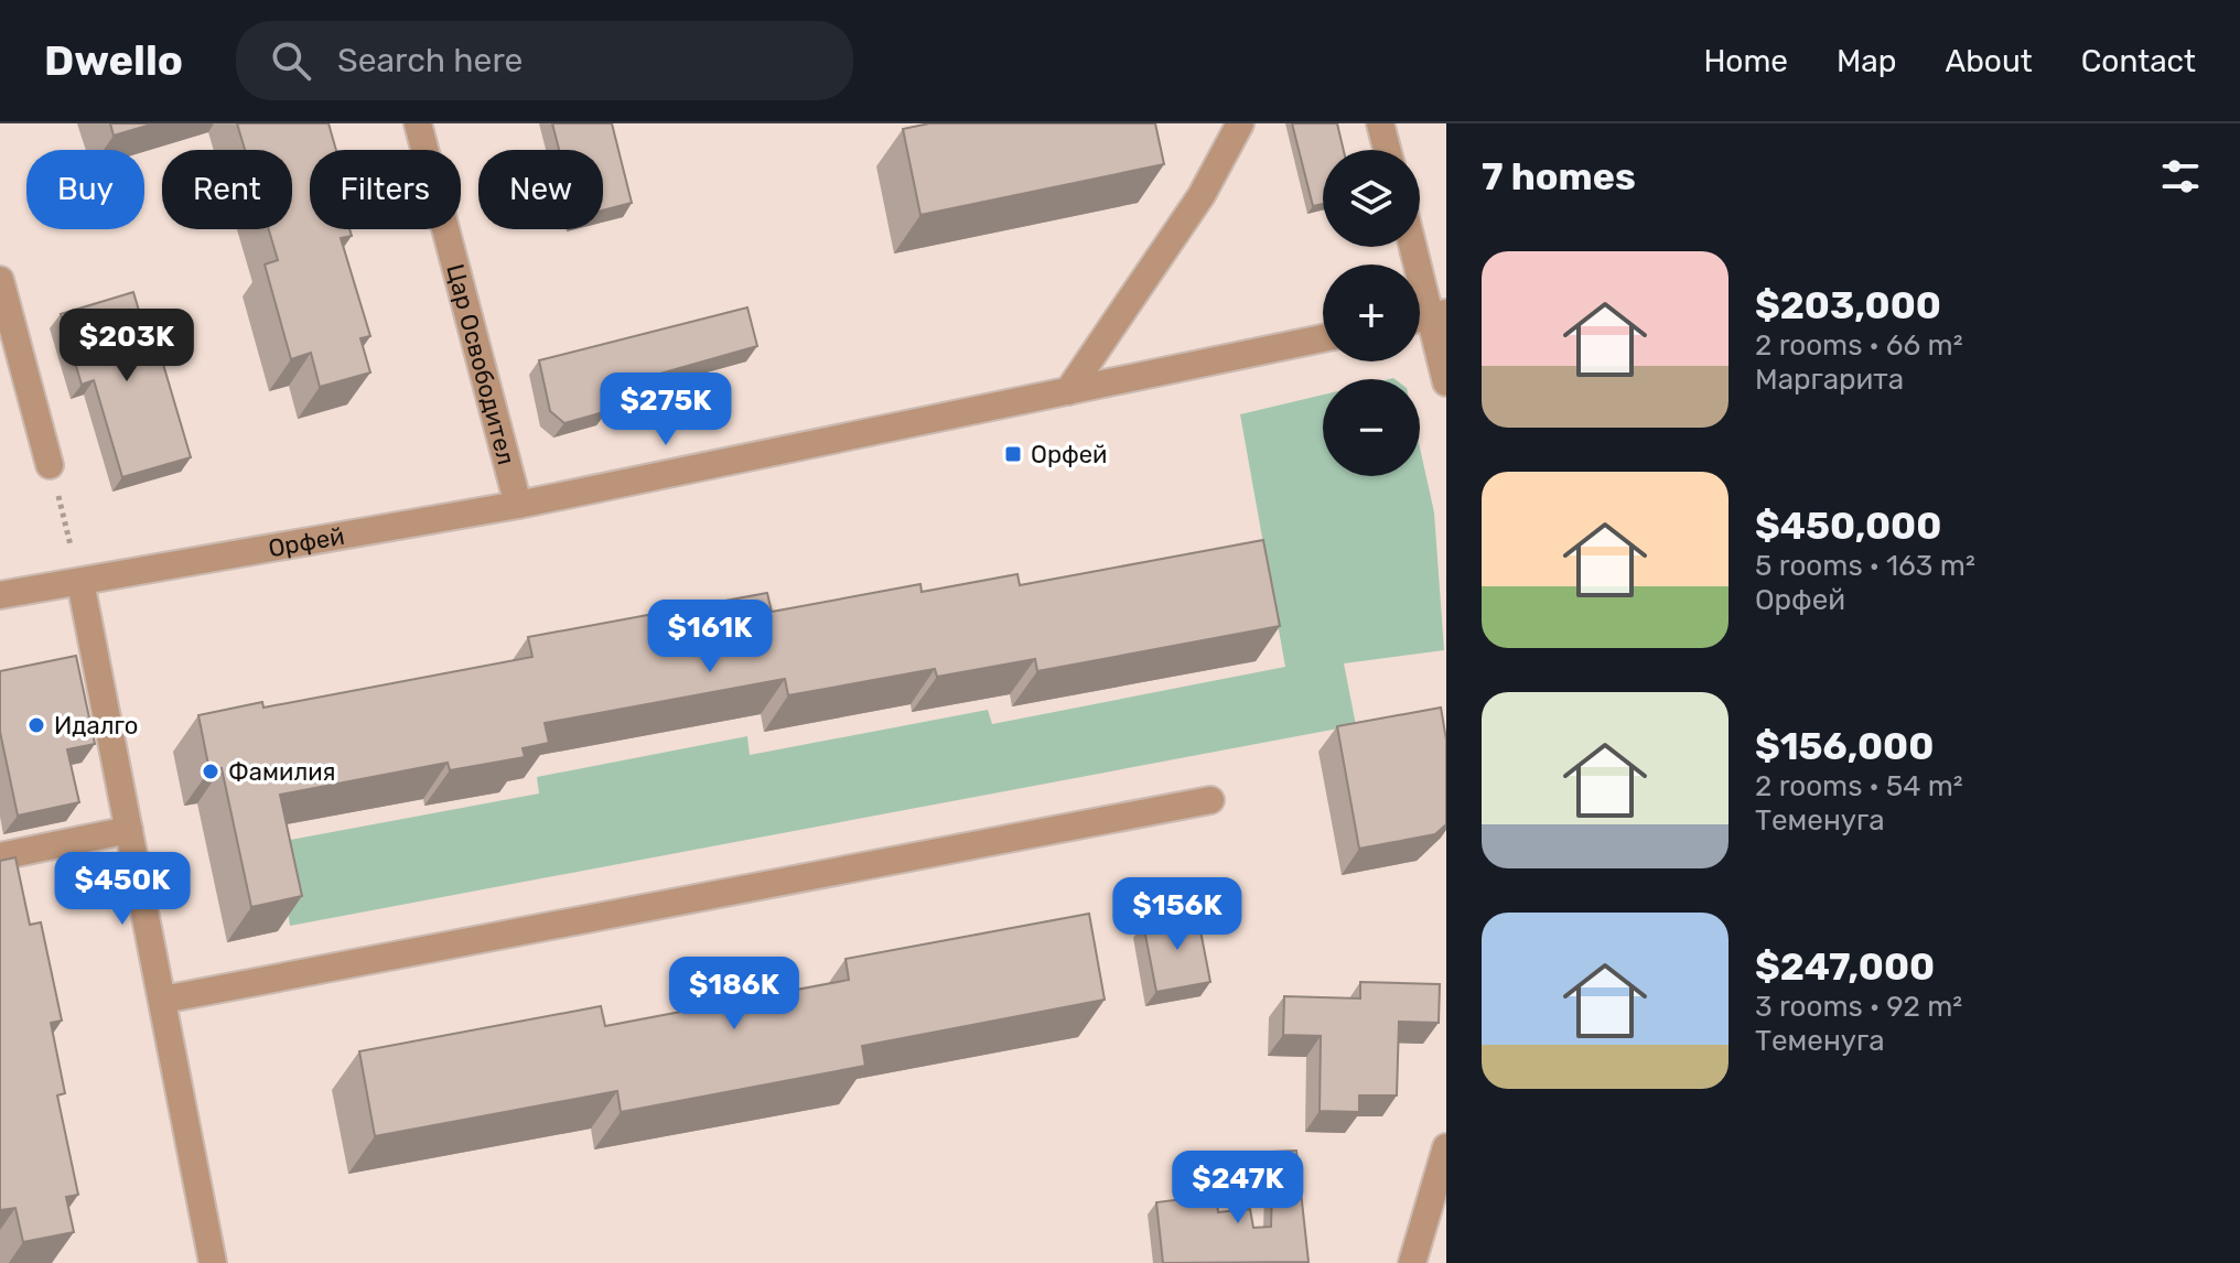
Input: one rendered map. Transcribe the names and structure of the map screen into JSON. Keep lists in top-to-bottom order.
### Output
{
  "streets": {
    "street": ["Цар Освободител", "Орфей"]
  },
  "crossings": [
    ["Цар Освободител", "Орфей"]
  ],
  "places": {
    "transit": ["Орфей"],
    "other": ["Идалго", "Фамилия"]
  },
  "page": {
    "header": "Dwello",
    "search": "Search here",
    "nav": [
      "Home",
      "Map",
      "About",
      "Contact"
    ],
    "heading": "7 homes",
    "map_buttons": ["+", "−"],
    "chip": [
      "Buy",
      "Rent",
      "Filters",
      "New"
    ],
    "list": [
      {
        "name": "$203,000",
        "note": "2 rooms · 66 m² · Маргарита"
      },
      {
        "name": "$450,000",
        "note": "5 rooms · 163 m² · Орфей"
      },
      {
        "name": "$156,000",
        "note": "2 rooms · 54 m² · Теменуга"
      },
      {
        "name": "$247,000",
        "note": "3 rooms · 92 m² · Теменуга"
      }
    ],
    "price": [
      "$203K",
      "$275K",
      "$161K",
      "$450K",
      "$156K",
      "$186K",
      "$247K"
    ]
  }
}
